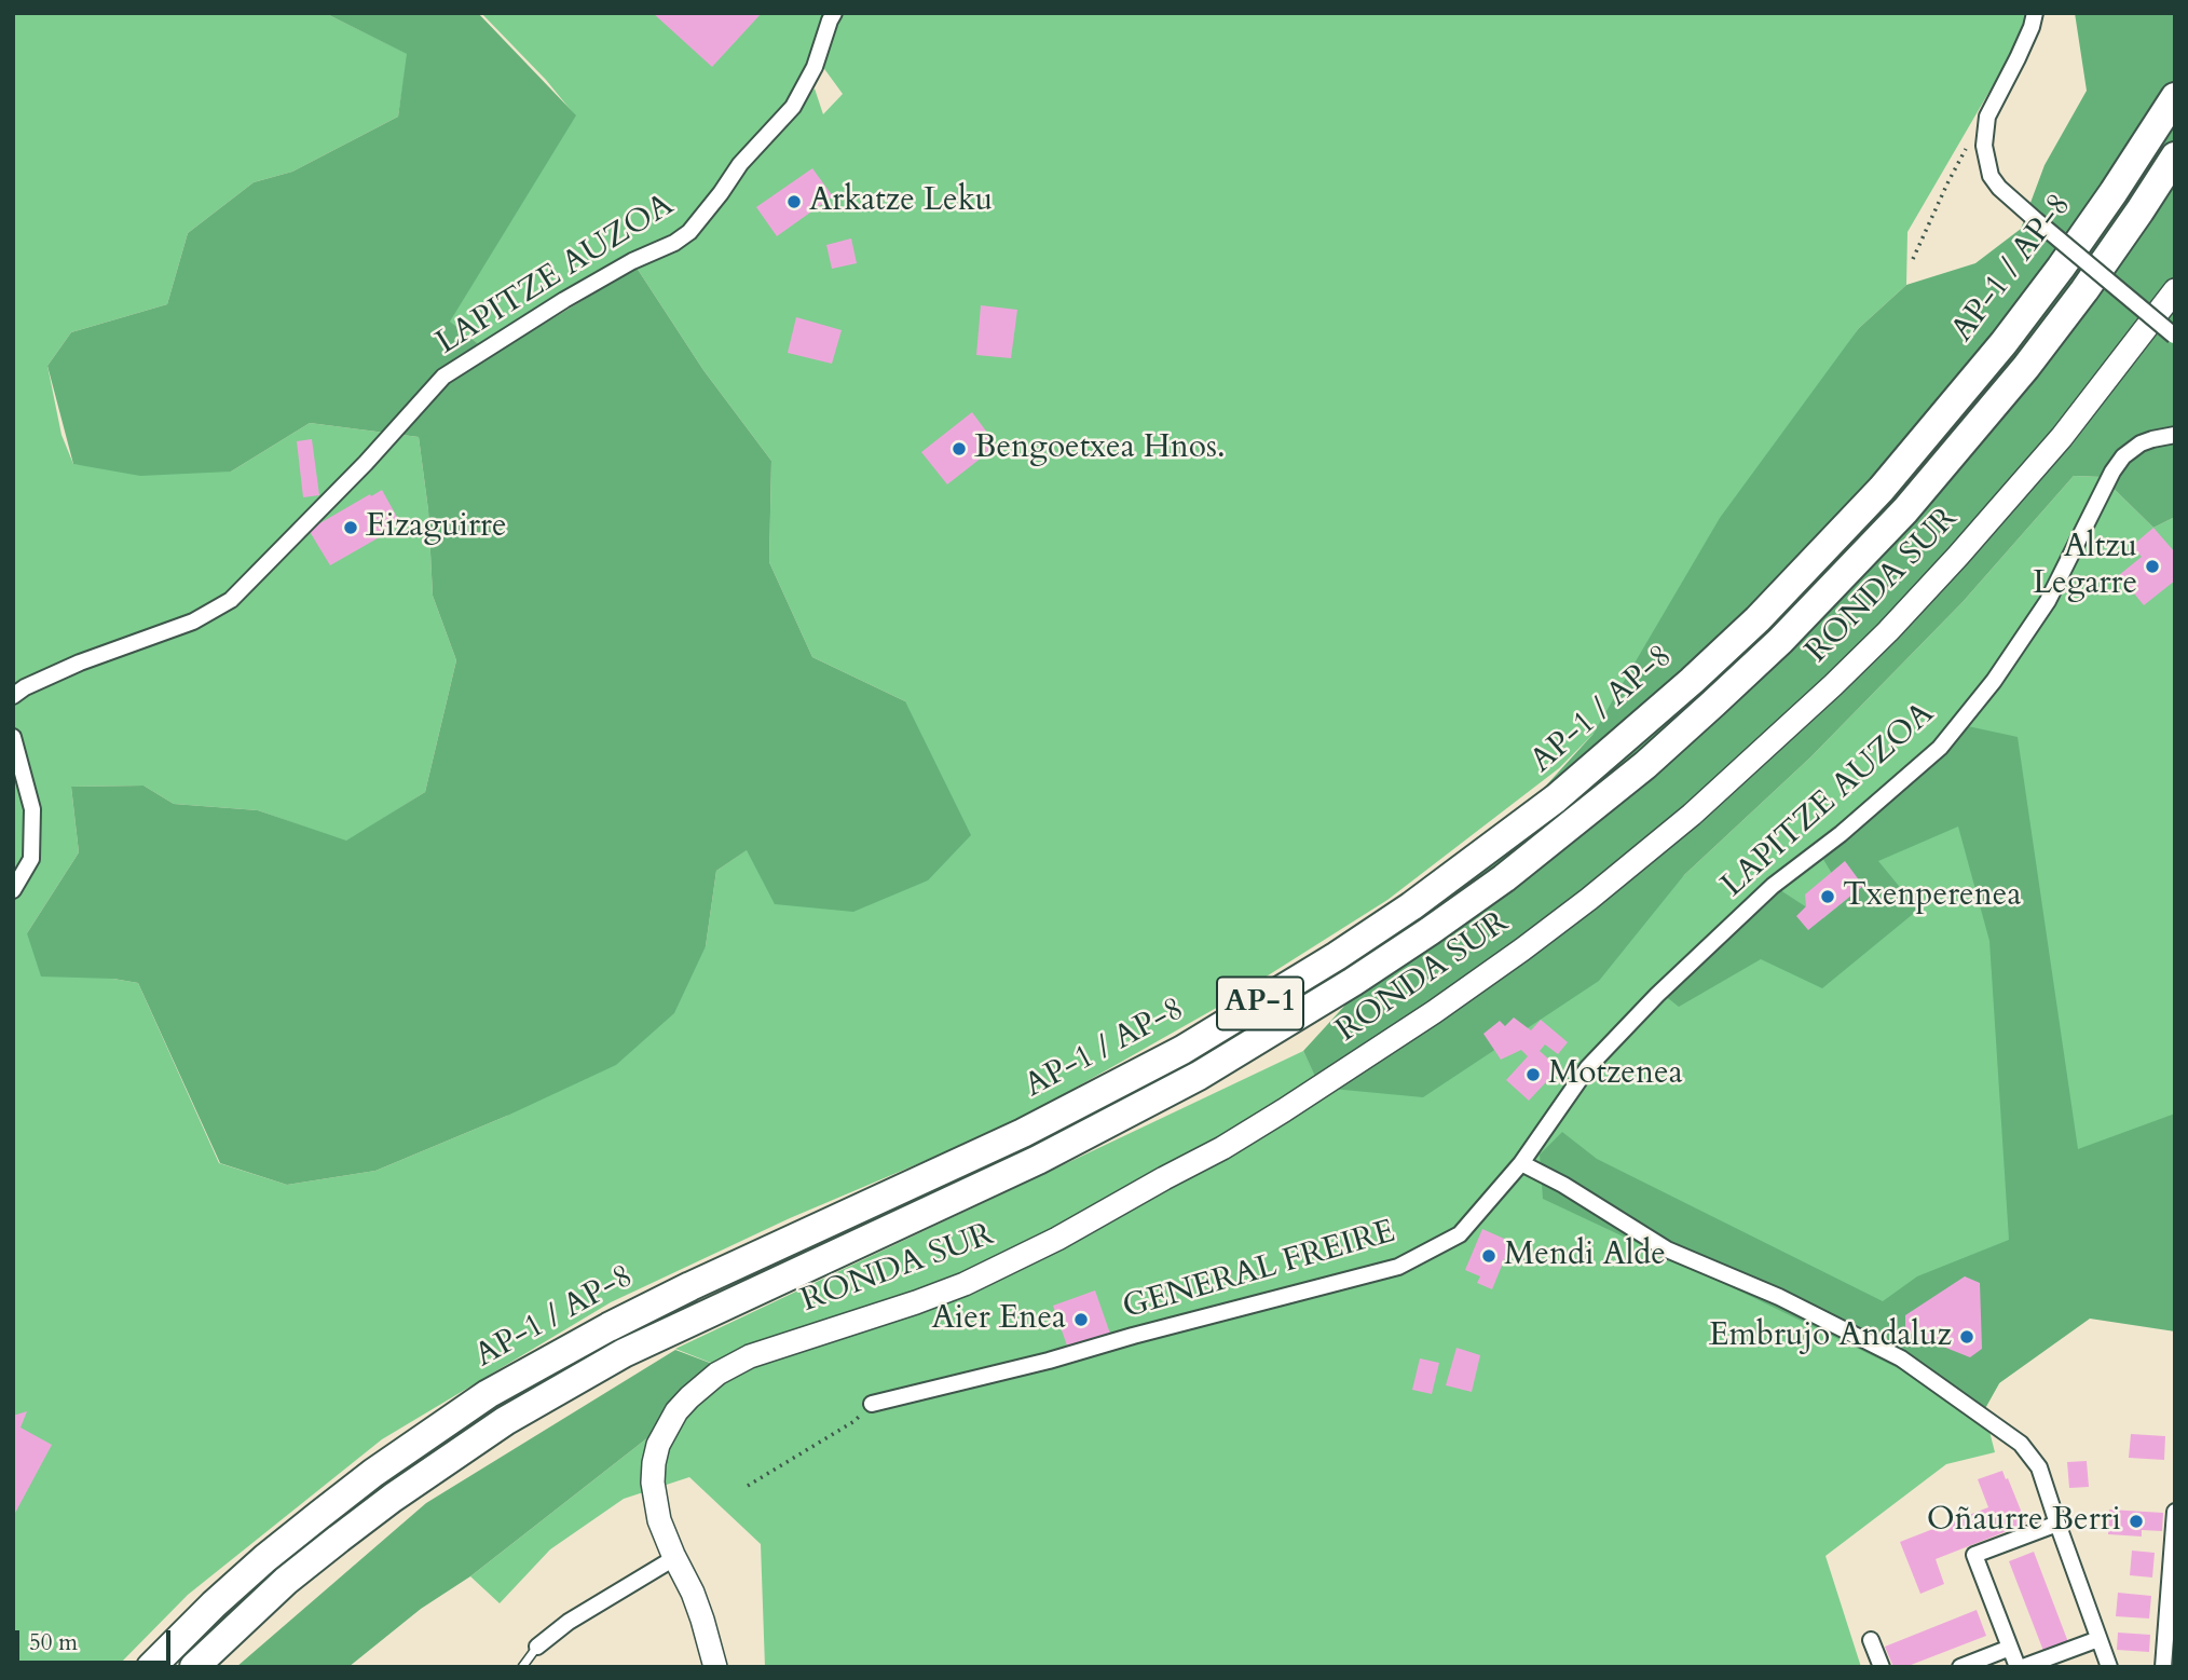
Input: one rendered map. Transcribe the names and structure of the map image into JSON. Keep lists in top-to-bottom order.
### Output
{
  "streets": {
    "highway": ["AP-1 / AP-8", "AP-1"],
    "main road": ["RONDA SUR"],
    "street": ["LAPITZE AUZOA", "GENERAL FREIRE"]
  },
  "crossings": [
    ["LAPITZE AUZOA", "GENERAL FREIRE"]
  ],
  "places": [
    "Arkatze Leku",
    "Bengoetxea Hnos.",
    "Eizaguirre",
    "Altzu Legarre",
    "Txenperenea",
    "Motzenea",
    "Mendi Alde",
    "Aier Enea",
    "Embrujo Andaluz",
    "Oñaurre Berri"
  ],
  "scale_bar": "50 m"
}
